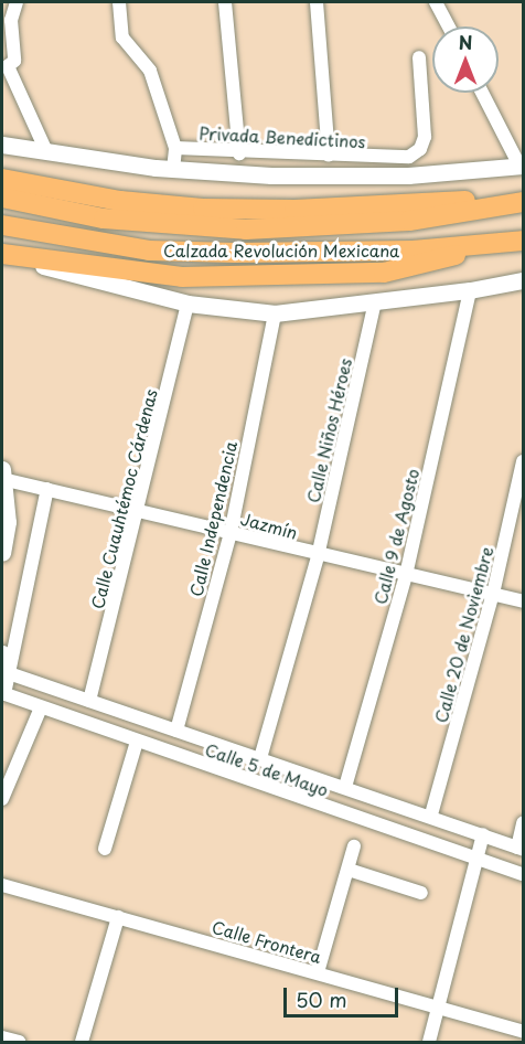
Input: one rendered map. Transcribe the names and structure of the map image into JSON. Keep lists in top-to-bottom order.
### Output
{
  "streets": {
    "main road": ["Calzada Revolución Mexicana"],
    "street": [
      "Privada Benedictinos",
      "Calle Niños Héroes",
      "Calle Cuauhtémoc Cárdenas",
      "Calle Independencia",
      "Jazmín",
      "Calle 9 de Agosto",
      "Calle 20 de Noviembre",
      "Calle 5 de Mayo",
      "Calle Frontera"
    ]
  },
  "crossings": [
    ["Calle Niños Héroes", "Jazmín"],
    ["Calle Niños Héroes", "Calle 5 de Mayo"],
    ["Calle Cuauhtémoc Cárdenas", "Jazmín"],
    ["Calle Cuauhtémoc Cárdenas", "Calle 5 de Mayo"],
    ["Calle Independencia", "Jazmín"],
    ["Calle Independencia", "Calle 5 de Mayo"],
    ["Jazmín", "Calle 9 de Agosto"],
    ["Jazmín", "Calle 20 de Noviembre"],
    ["Calle 9 de Agosto", "Calle 5 de Mayo"],
    ["Calle 20 de Noviembre", "Calle 5 de Mayo"]
  ],
  "scale_bar": "50 m",
  "north": "top"
}
